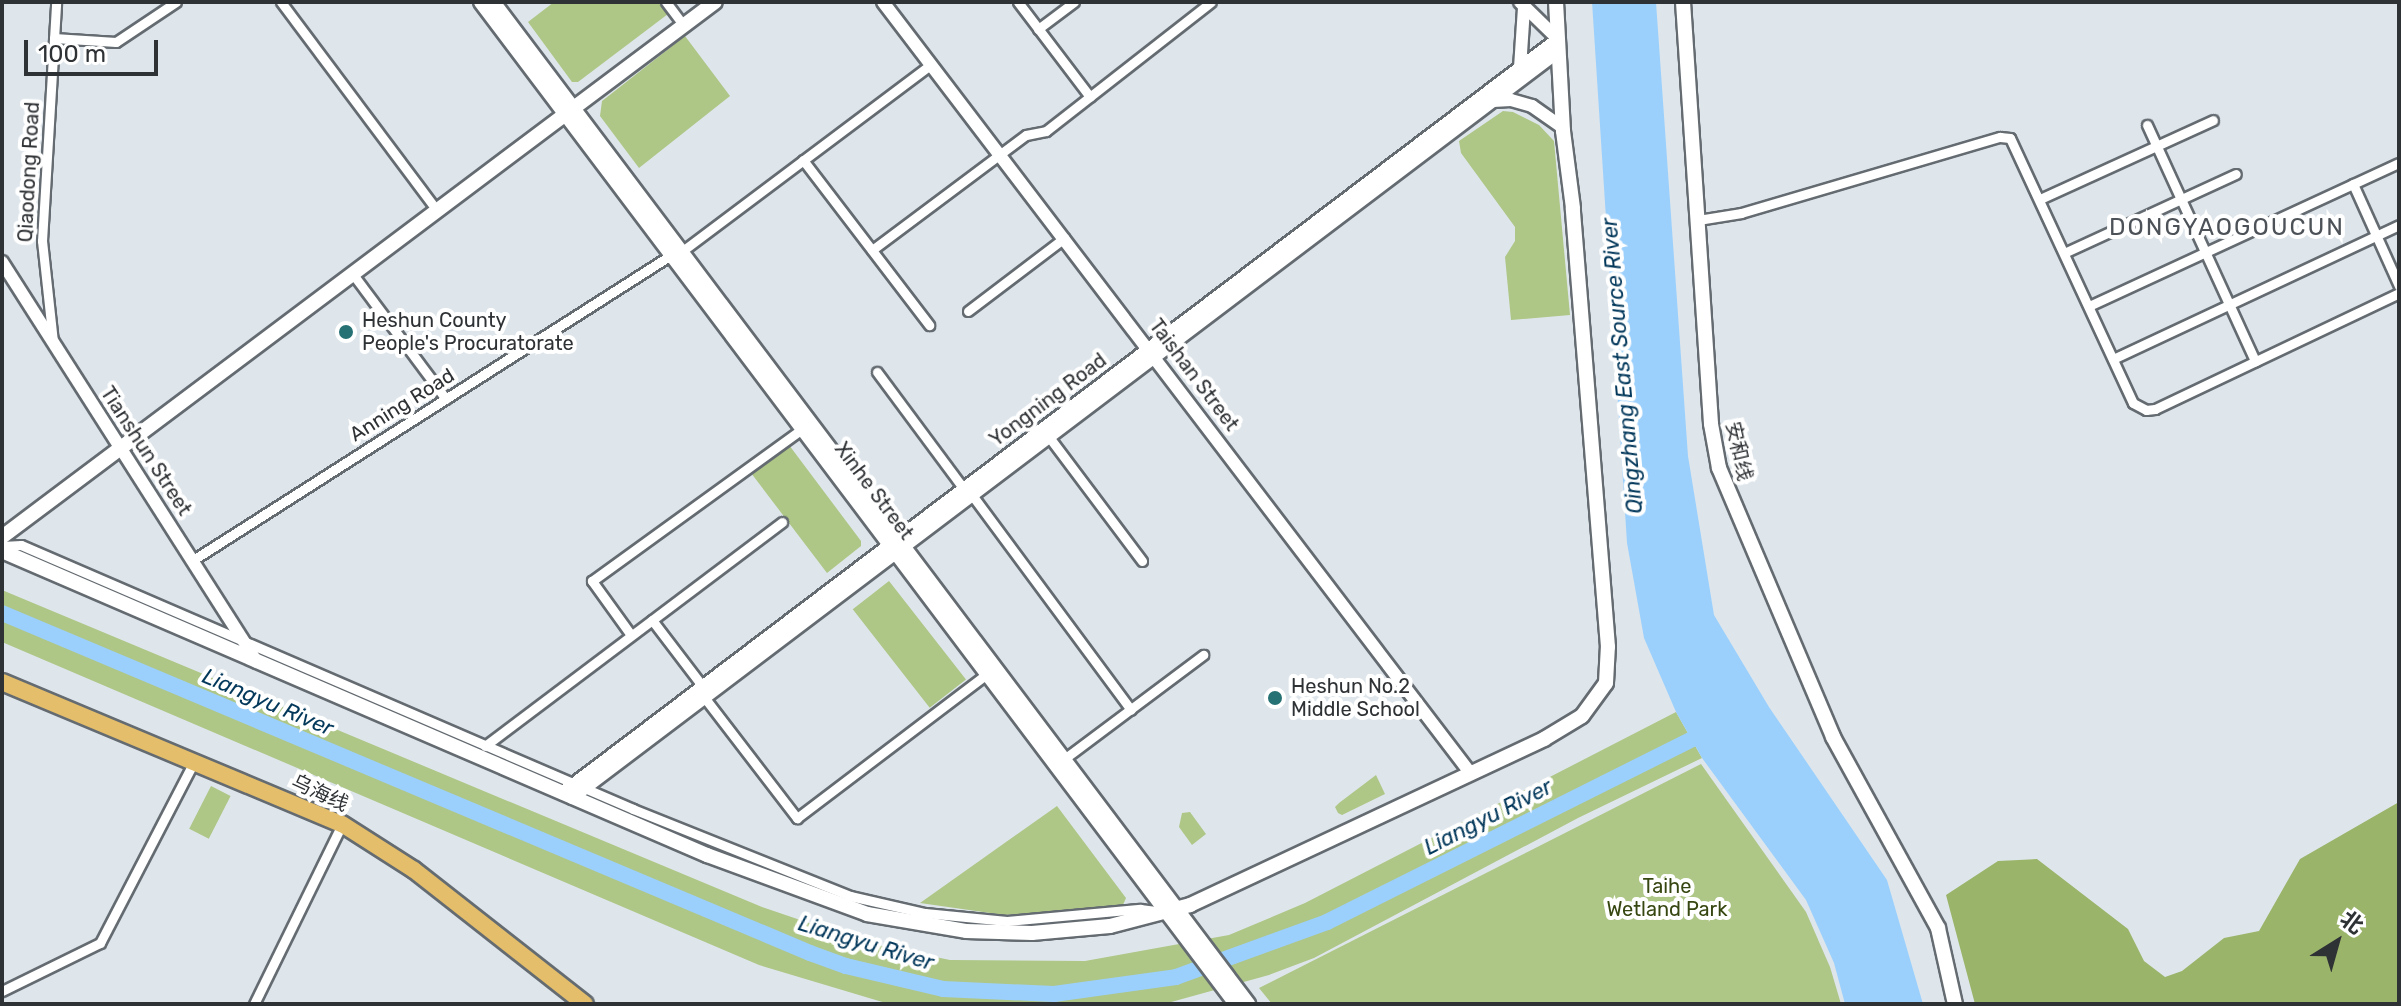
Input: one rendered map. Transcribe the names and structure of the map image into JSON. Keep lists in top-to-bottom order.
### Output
{
  "streets": {
    "highway": ["乌海线"],
    "main road": ["安和线", "Xinhe Street"],
    "street": [
      "Qiaodong Road",
      "Taishan Street",
      "Yongning Road",
      "Anning Road",
      "Tianshun Street"
    ]
  },
  "crossings": [
    ["Qiaodong Road", "Tianshun Street"],
    ["Taishan Street", "Yongning Road"],
    ["Taishan Street", "Anning Road"],
    ["Yongning Road", "Xinhe Street"],
    ["Anning Road", "Tianshun Street"],
    ["Anning Road", "Xinhe Street"]
  ],
  "districts": ["DONGYAOGOUCUN"],
  "water": ["Qingzhang East Source River", "Liangyu River"],
  "parks": ["Taihe Wetland Park"],
  "places": ["Heshun County People's Procuratorate", "Heshun No.2 Middle School"],
  "scale_bar": "100 m",
  "north": "top right"
}
